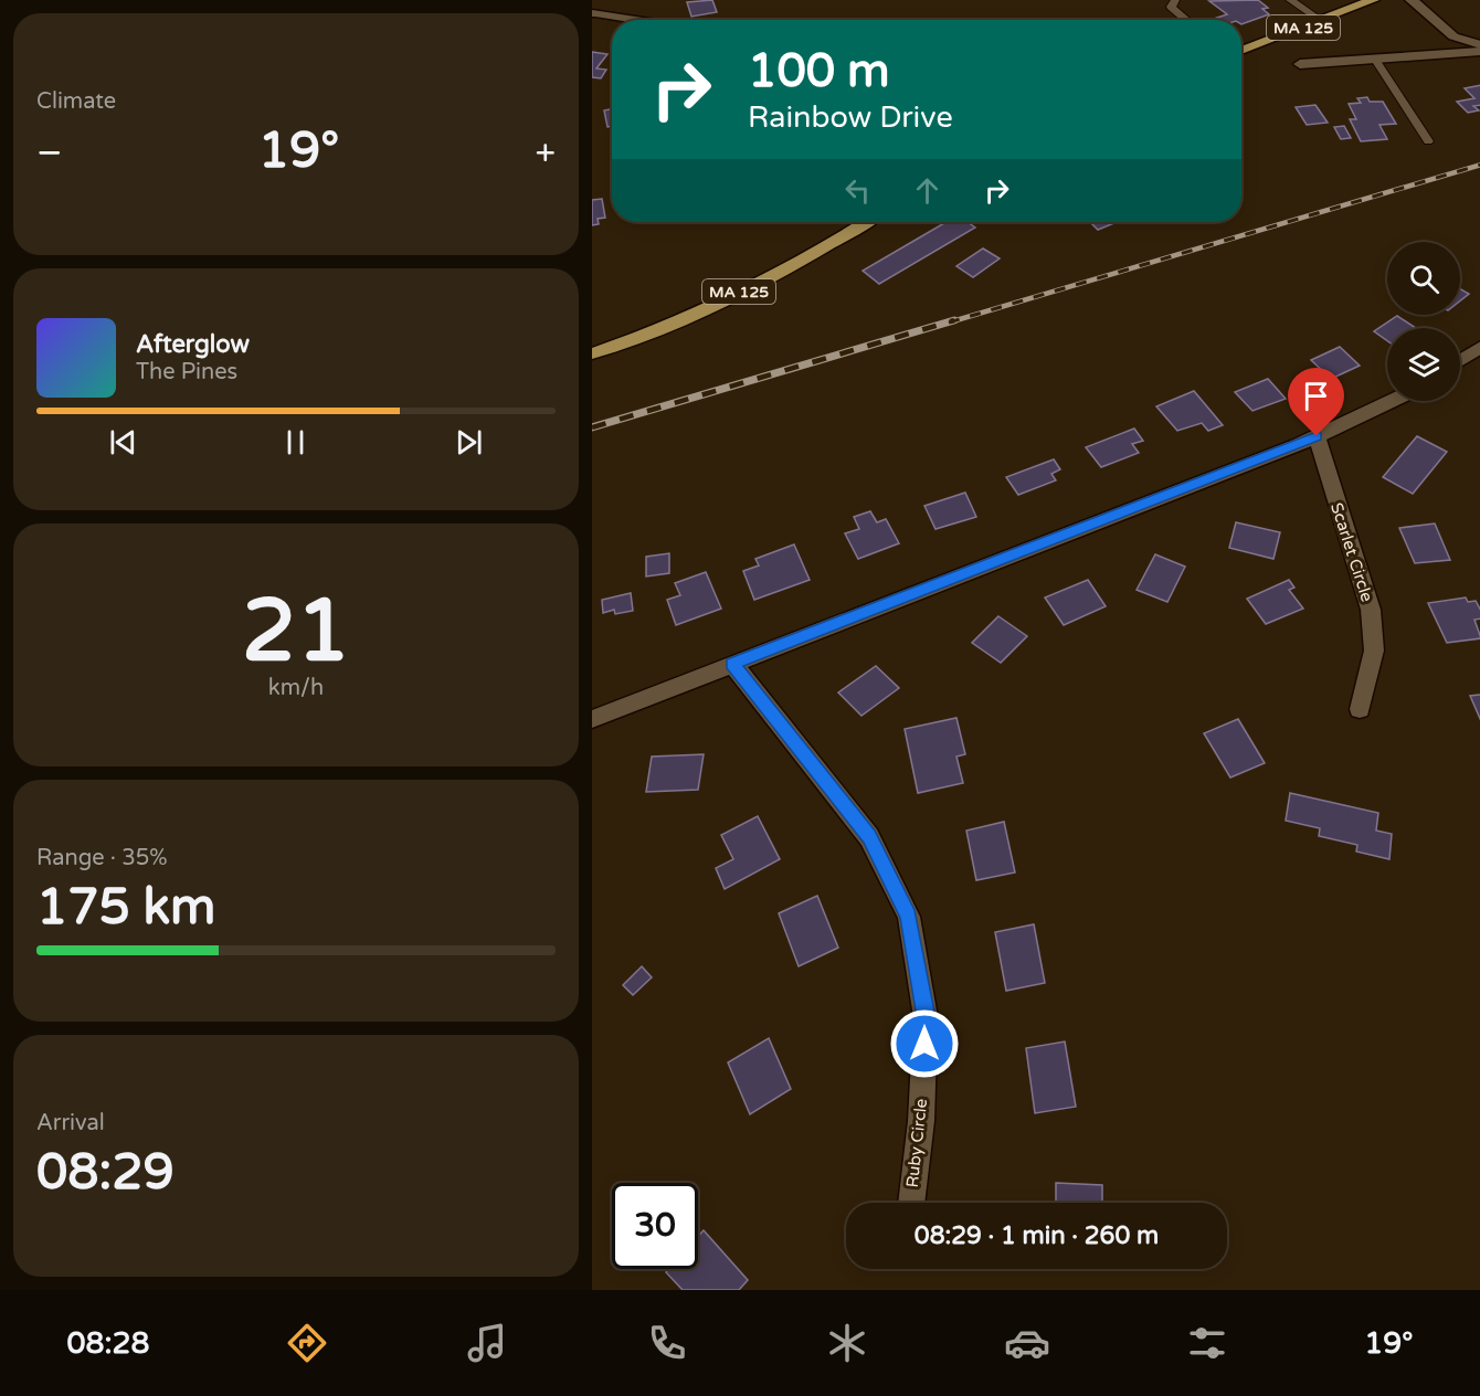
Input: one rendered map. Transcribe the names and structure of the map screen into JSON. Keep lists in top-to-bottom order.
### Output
{
  "streets": {
    "main road": ["MA 125"],
    "street": ["Scarlet Circle", "Ruby Circle"]
  },
  "page": {
    "tile": [
      "Climate",
      ["21", "km/h"],
      ["Range · 35%", "175 km"],
      ["Arrival", "08:29"]
    ],
    "turn": ["100 m", "Rainbow Drive"],
    "heat": ["−", "19°", "+"],
    "song": ["Afterglow", "The Pines"],
    "limit": "30",
    "trip": "08:29 · 1 min · 260 m",
    "tabs": ["08:28", "19°"]
  }
}
